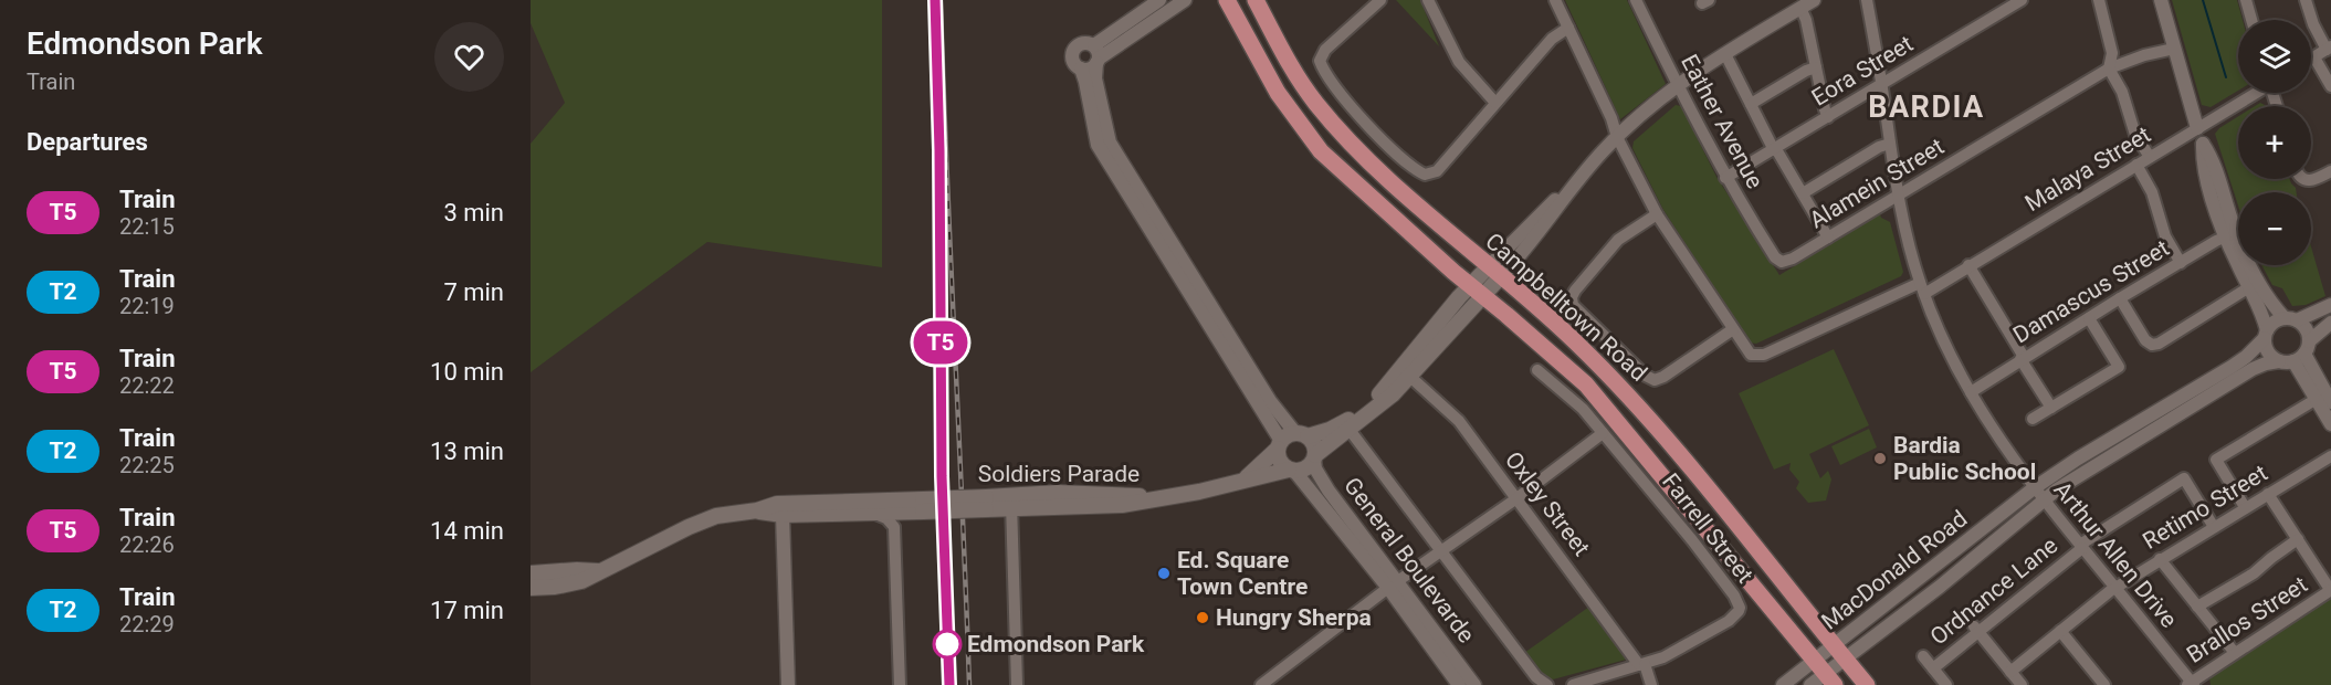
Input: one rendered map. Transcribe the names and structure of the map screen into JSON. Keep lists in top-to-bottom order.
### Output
{
  "streets": {
    "main road": ["Campbelltown Road", "Soldiers Parade"],
    "street": [
      "Eora Street",
      "Eather Avenue",
      "Malaya Street",
      "Alamein Street",
      "Damascus Street",
      "Oxley Street",
      "Retimo Street",
      "Farrell Street",
      "Arthur Allen Drive",
      "General Boulevarde",
      "MacDonald Road",
      "Ordnance Lane",
      "Brallos Street"
    ]
  },
  "crossings": [
    ["Eora Street", "Eather Avenue"],
    ["Eora Street", "Arthur Allen Drive"],
    ["Eather Avenue", "Alamein Street"],
    ["Malaya Street", "Arthur Allen Drive"],
    ["Alamein Street", "Arthur Allen Drive"],
    ["Damascus Street", "Arthur Allen Drive"],
    ["Campbelltown Road", "MacDonald Road"],
    ["Soldiers Parade", "General Boulevarde"],
    ["Oxley Street", "Farrell Street"],
    ["Retimo Street", "Arthur Allen Drive"],
    ["Retimo Street", "Ordnance Lane"],
    ["Arthur Allen Drive", "MacDonald Road"],
    ["Arthur Allen Drive", "Ordnance Lane"],
    ["Arthur Allen Drive", "Brallos Street"]
  ],
  "districts": ["BARDIA"],
  "places": [
    "Bardia Public School",
    "Ed. Square Town Centre",
    "Hungry Sherpa",
    "Edmondson Park"
  ],
  "page": {
    "heading": [
      ["Edmondson Park", "Train"],
      "Departures"
    ],
    "on_map": "T5",
    "map_buttons": ["+", "−"],
    "list": [
      {
        "mark": "T5",
        "name": "Train",
        "note": "22:15",
        "value": "3 min"
      },
      {
        "mark": "T2",
        "name": "Train",
        "note": "22:19",
        "value": "7 min"
      },
      {
        "mark": "T5",
        "name": "Train",
        "note": "22:22",
        "value": "10 min"
      },
      {
        "mark": "T2",
        "name": "Train",
        "note": "22:25",
        "value": "13 min"
      },
      {
        "mark": "T5",
        "name": "Train",
        "note": "22:26",
        "value": "14 min"
      },
      {
        "mark": "T2",
        "name": "Train",
        "note": "22:29",
        "value": "17 min"
      }
    ]
  }
}
